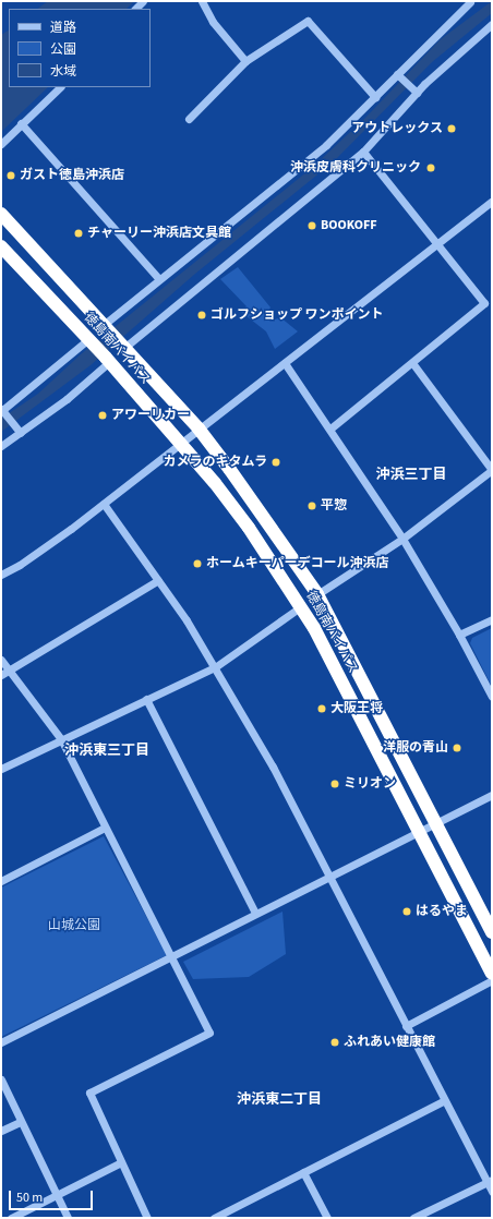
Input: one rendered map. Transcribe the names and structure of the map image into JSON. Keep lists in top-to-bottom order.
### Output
{
  "streets": {
    "highway": ["徳島南バイパス"]
  },
  "districts": ["沖浜三丁目", "沖浜東三丁目", "沖浜東二丁目"],
  "parks": ["山城公園"],
  "places": [
    "アウトレックス",
    "沖浜皮膚科クリニック",
    "ガスト徳島沖浜店",
    "BOOKOFF",
    "チャーリー沖浜店文具館",
    "ゴルフショップ ワンポイント",
    "アワーリカー",
    "カメラのキタムラ",
    "平惣",
    "ホームキーパーデコール沖浜店",
    "大阪王将",
    "洋服の青山",
    "ミリオン",
    "はるやま",
    "ふれあい健康館"
  ],
  "legend": ["道路", "公園", "水域"],
  "scale_bar": "50 m"
}
